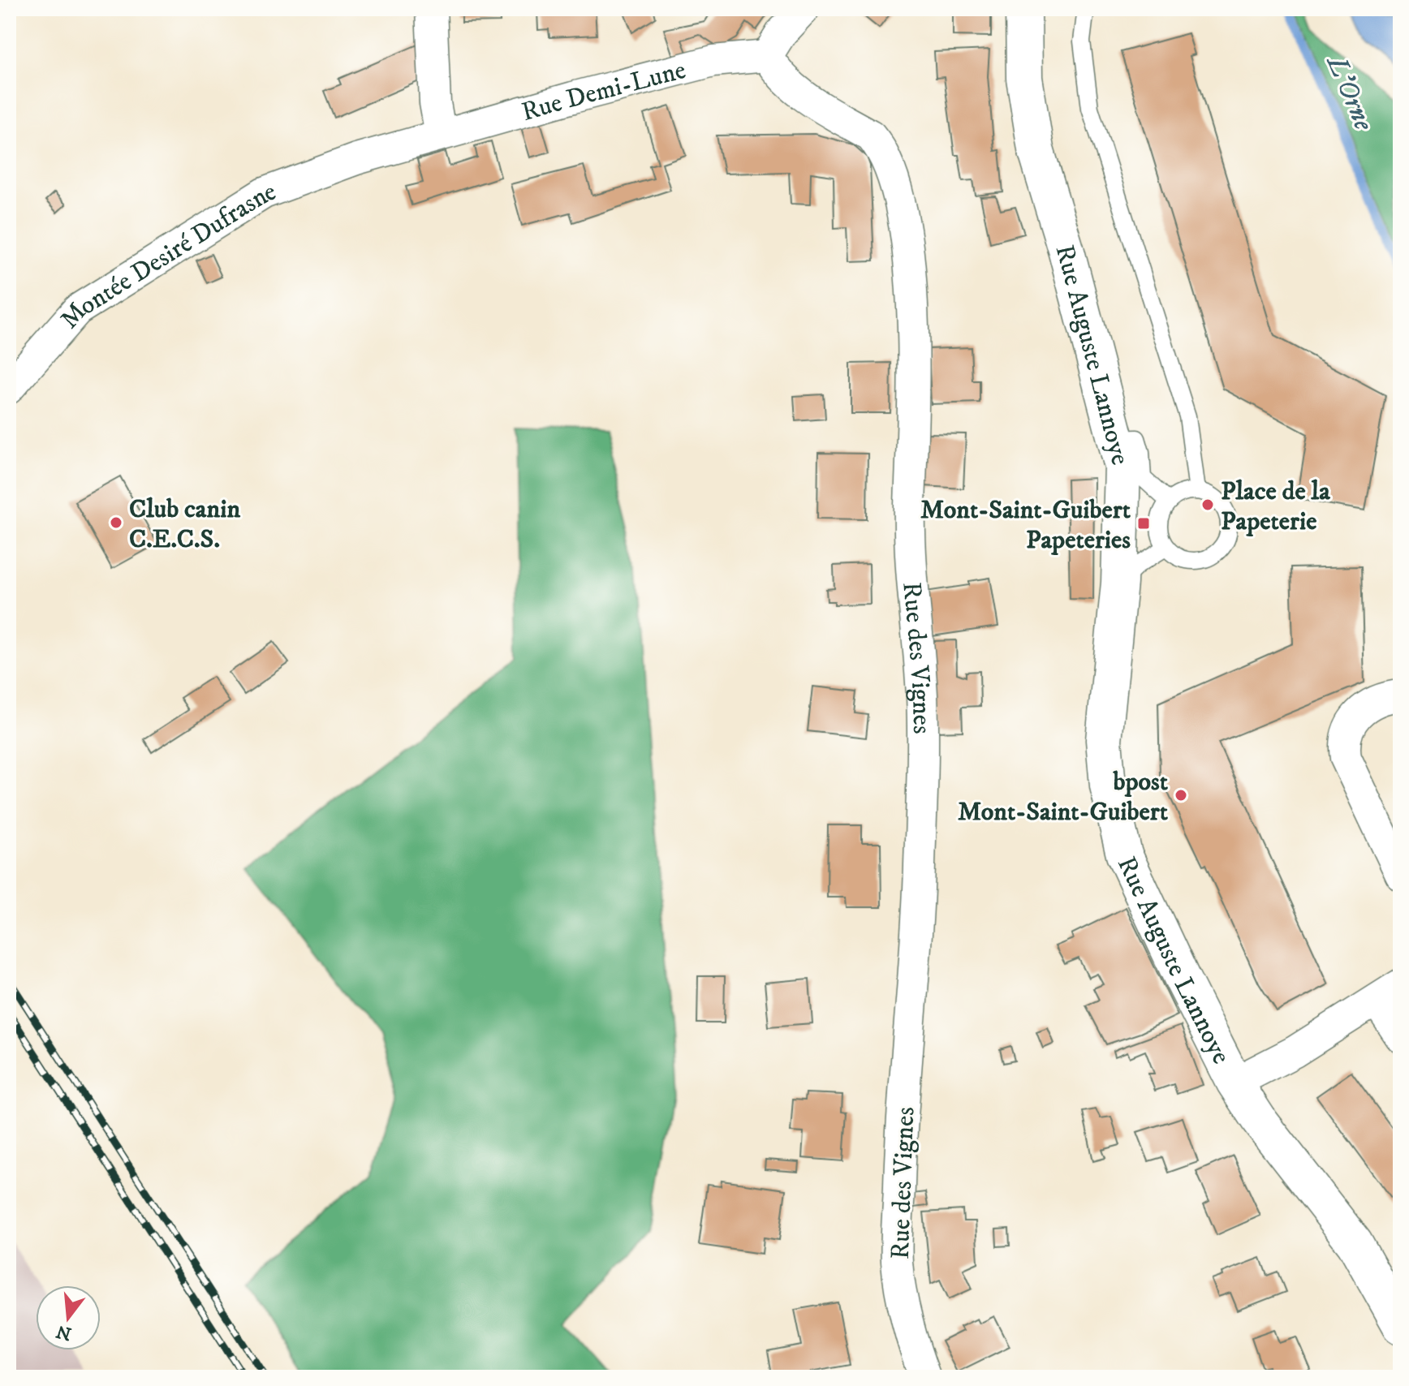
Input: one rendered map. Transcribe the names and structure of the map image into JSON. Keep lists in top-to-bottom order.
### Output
{
  "streets": {
    "street": [
      "Rue Demi-Lune",
      "Montée Desiré Dufrasne",
      "Rue Auguste Lannoye",
      "Rue des Vignes"
    ]
  },
  "crossings": [
    ["Rue Demi-Lune", "Montée Desiré Dufrasne"],
    ["Rue Demi-Lune", "Rue des Vignes"]
  ],
  "water": ["L'Orne"],
  "places": {
    "other": ["Place de la Papeterie", "Club canin C.E.C.S.", "bpost Mont-Saint-Guibert"],
    "transit": ["Mont-Saint-Guibert Papeteries"]
  },
  "north": "bottom"
}
